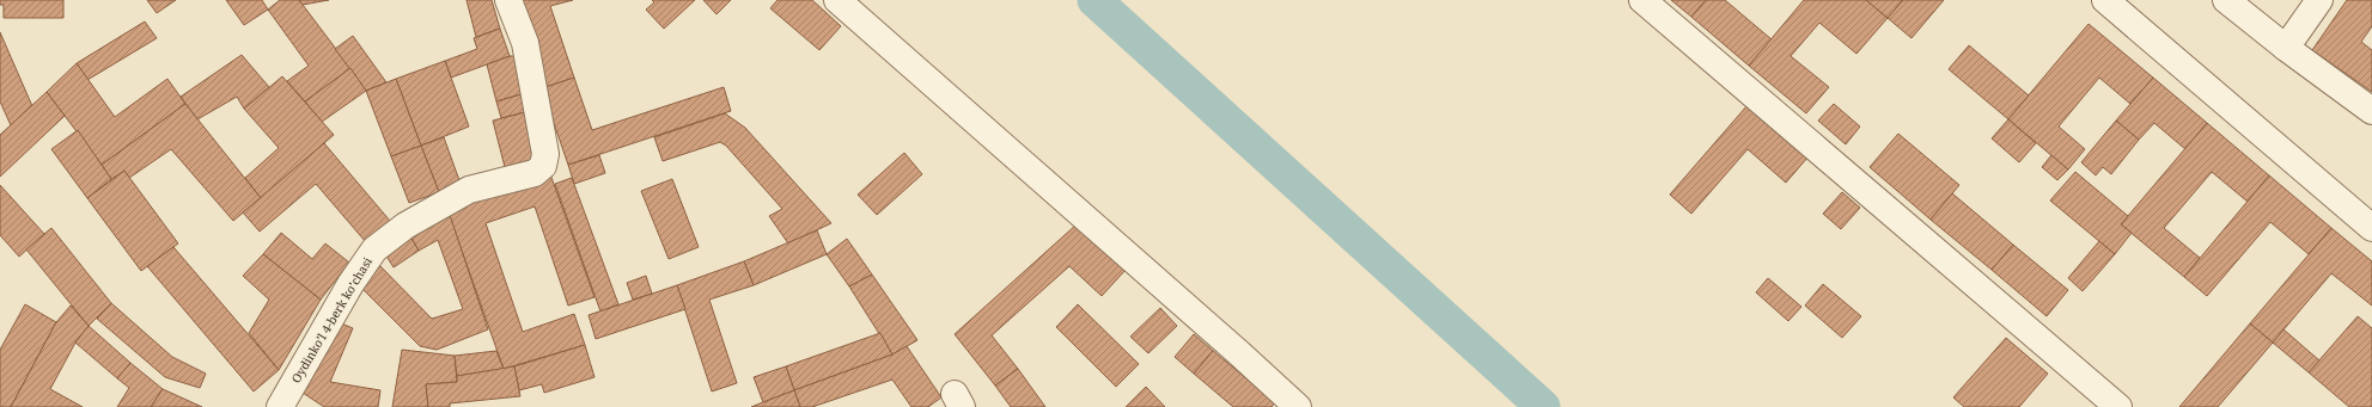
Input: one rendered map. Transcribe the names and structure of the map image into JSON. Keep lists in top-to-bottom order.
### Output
{
  "streets": {
    "street": ["Oydinkoʼl 4-berk koʼchasi"]
  }
}
